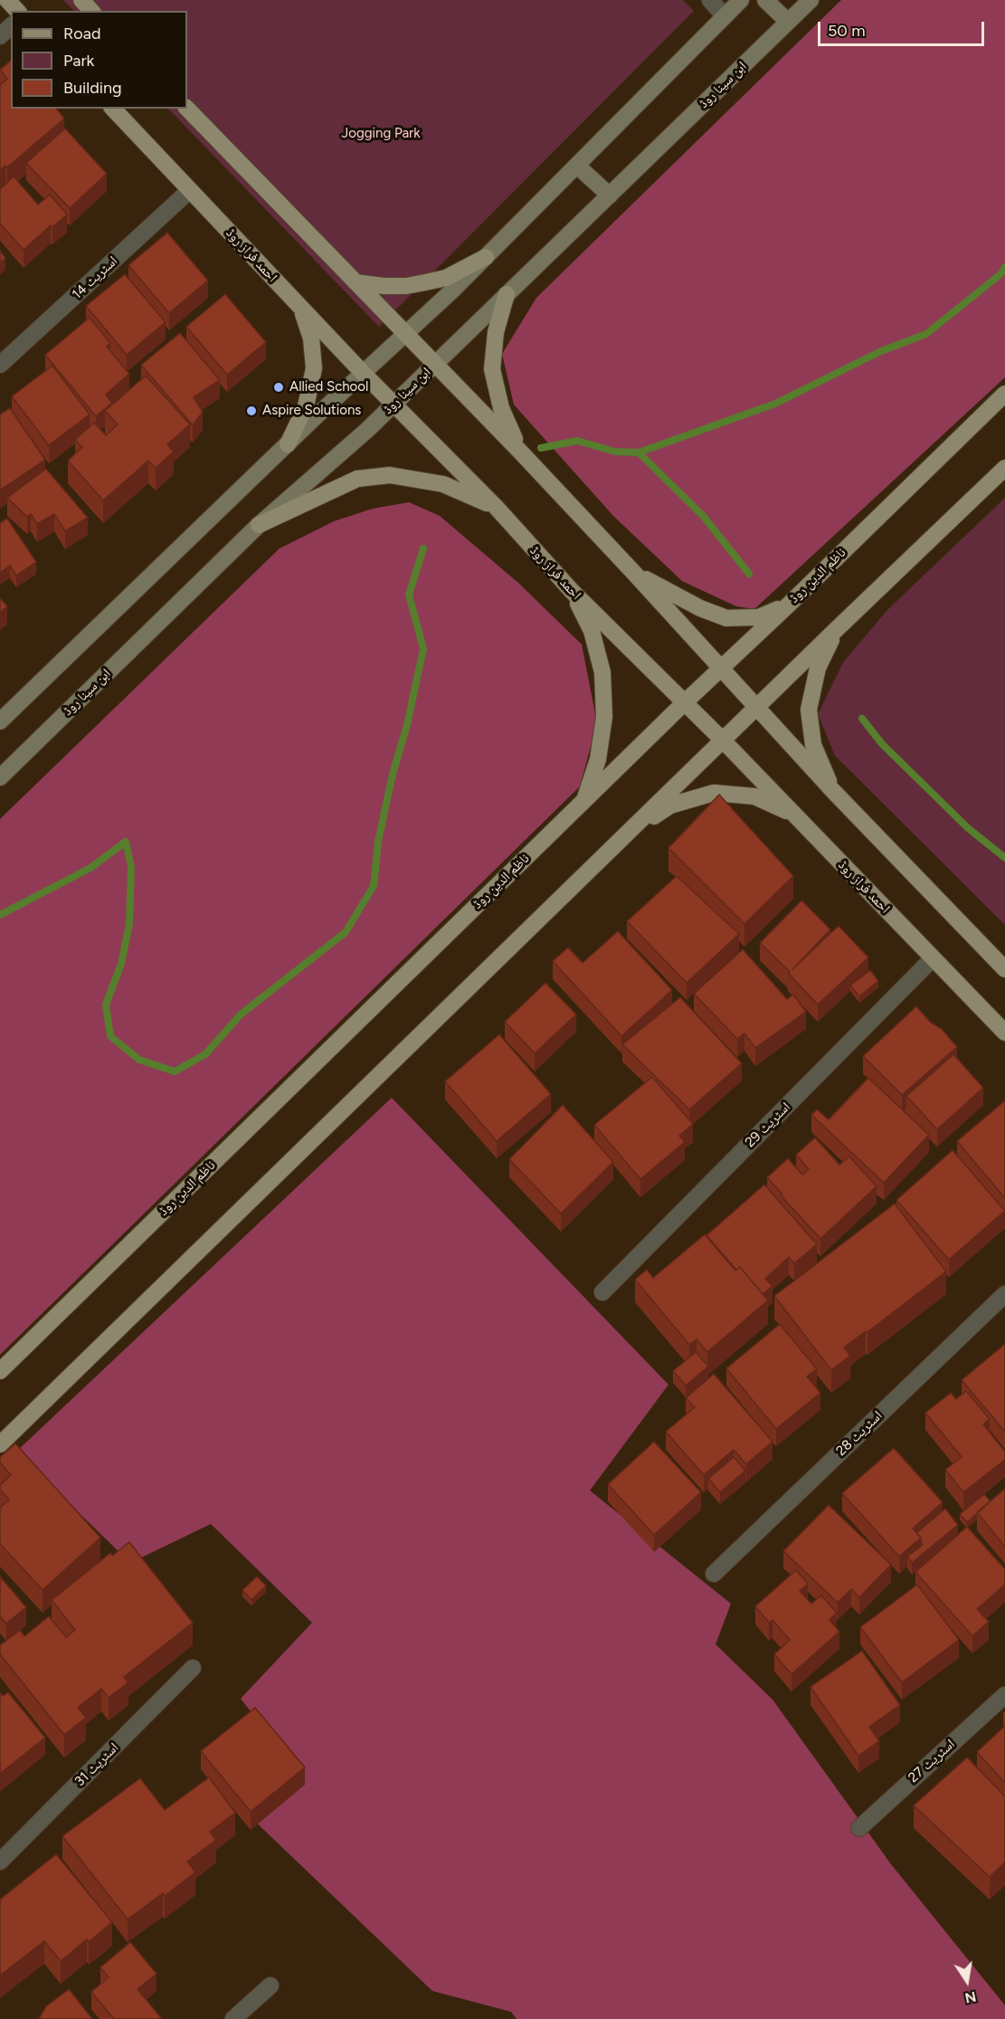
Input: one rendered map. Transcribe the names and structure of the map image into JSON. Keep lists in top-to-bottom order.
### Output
{
  "streets": {
    "main road": ["ابن سینا روڈ", "احمد فراز روڈ", "ناظم الدین روڈ"],
    "street": [
      "اسٹریٹ 14",
      "اسٹریٹ 29",
      "اسٹریٹ 28",
      "اسٹریٹ 27",
      "اسٹریٹ 31"
    ]
  },
  "crossings": [
    ["ابن سینا روڈ", "احمد فراز روڈ"],
    ["احمد فراز روڈ", "اسٹریٹ 14"],
    ["احمد فراز روڈ", "ناظم الدین روڈ"],
    ["احمد فراز روڈ", "اسٹریٹ 29"]
  ],
  "parks": ["Jogging Park"],
  "places": ["Allied School", "Aspire Solutions"],
  "legend": ["Road", "Park", "Building"],
  "scale_bar": "50 m",
  "north": "bottom"
}
